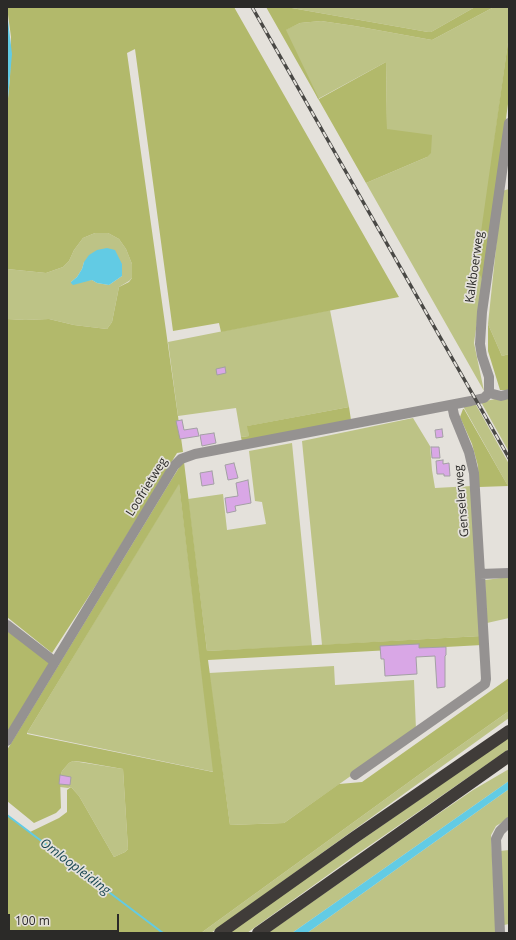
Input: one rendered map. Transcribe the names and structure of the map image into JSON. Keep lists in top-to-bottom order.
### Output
{
  "streets": {
    "street": ["Kalkboerweg", "Loofrietweg", "Genselerweg"]
  },
  "crossings": [
    ["Kalkboerweg", "Loofrietweg"],
    ["Loofrietweg", "Genselerweg"]
  ],
  "water": ["Omloopleiding"],
  "scale_bar": "100 m"
}
